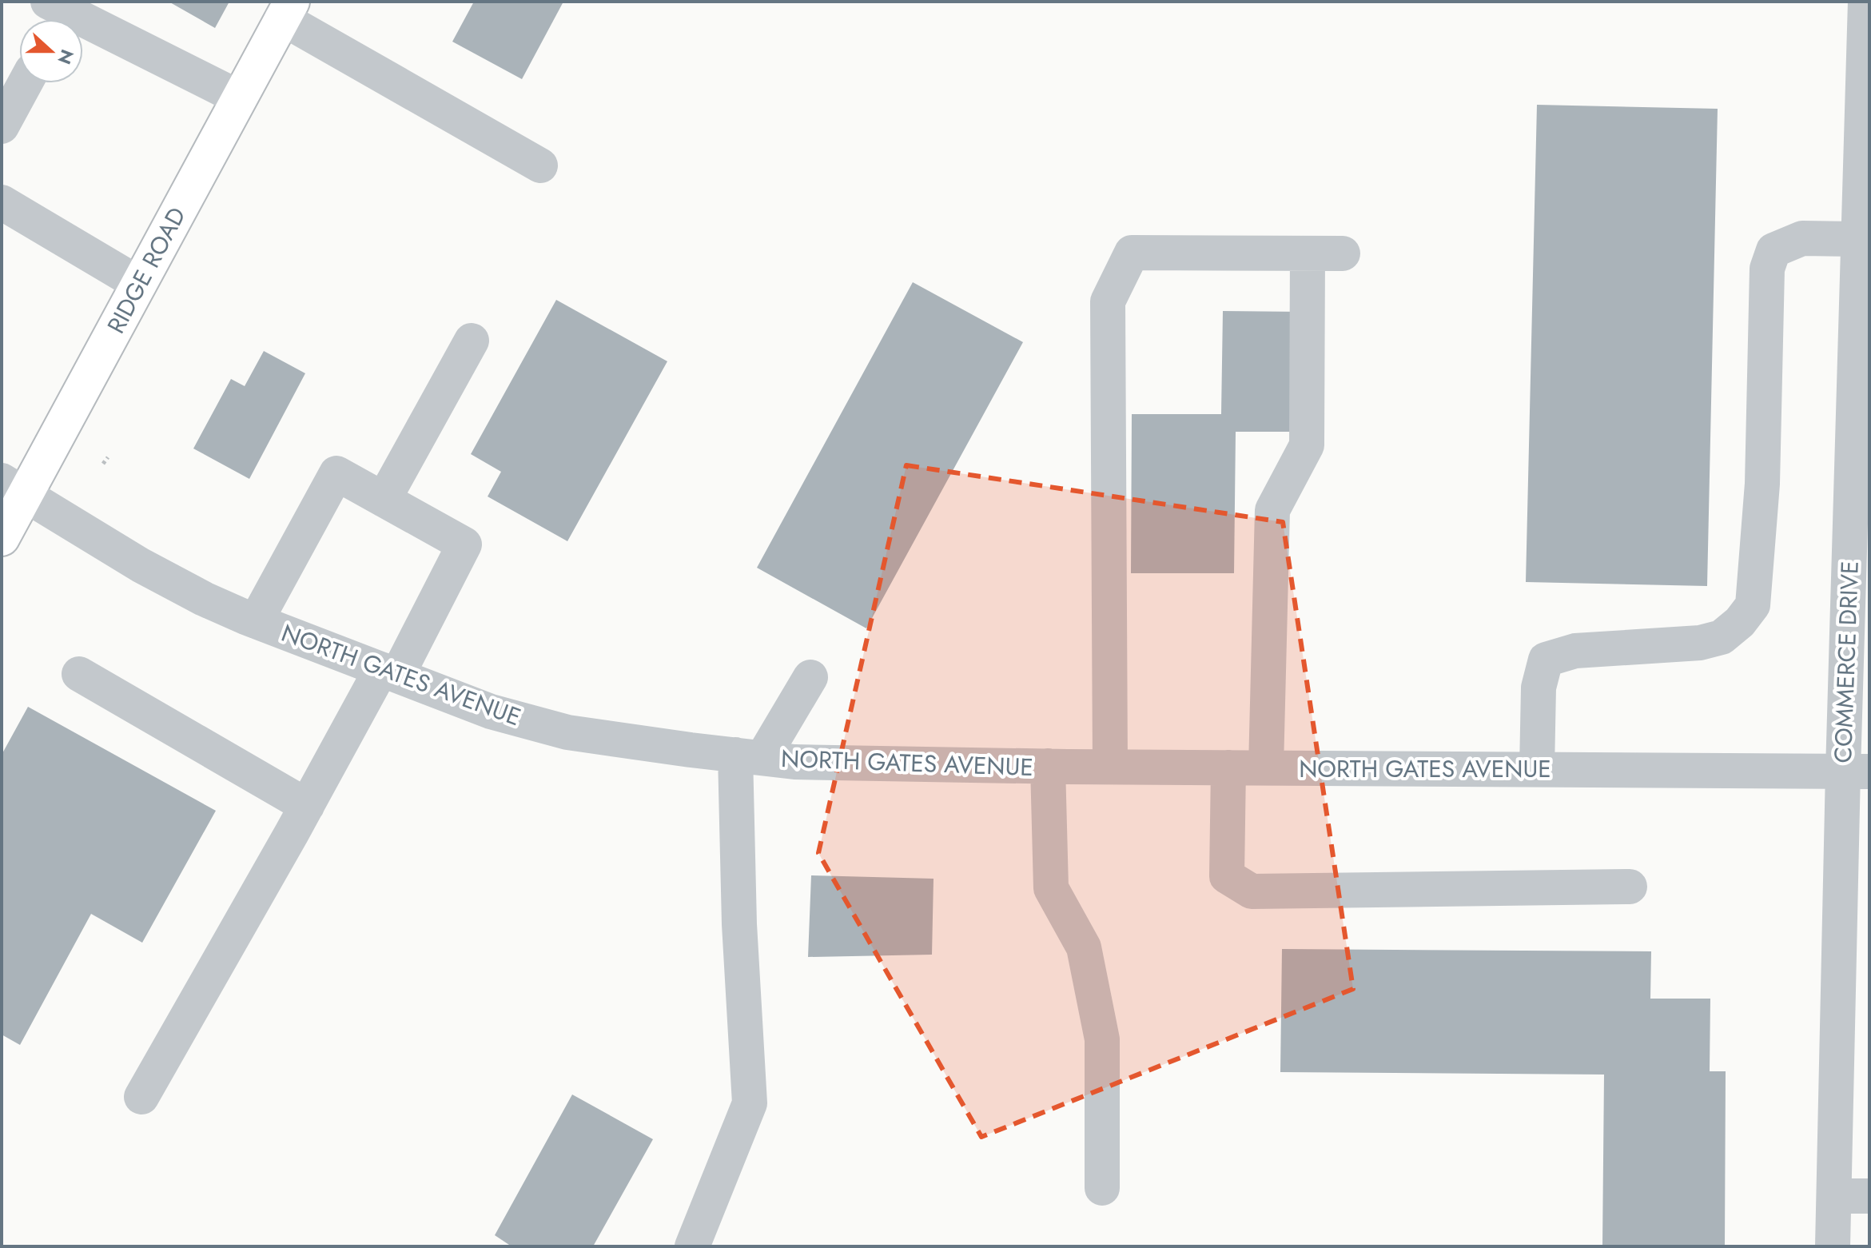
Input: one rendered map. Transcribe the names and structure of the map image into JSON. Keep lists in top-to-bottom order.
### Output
{
  "streets": {
    "main road": ["RIDGE ROAD"],
    "street": ["COMMERCE DRIVE", "NORTH GATES AVENUE"]
  },
  "crossings": [
    ["RIDGE ROAD", "NORTH GATES AVENUE"],
    ["COMMERCE DRIVE", "NORTH GATES AVENUE"]
  ],
  "north": "right"
}
